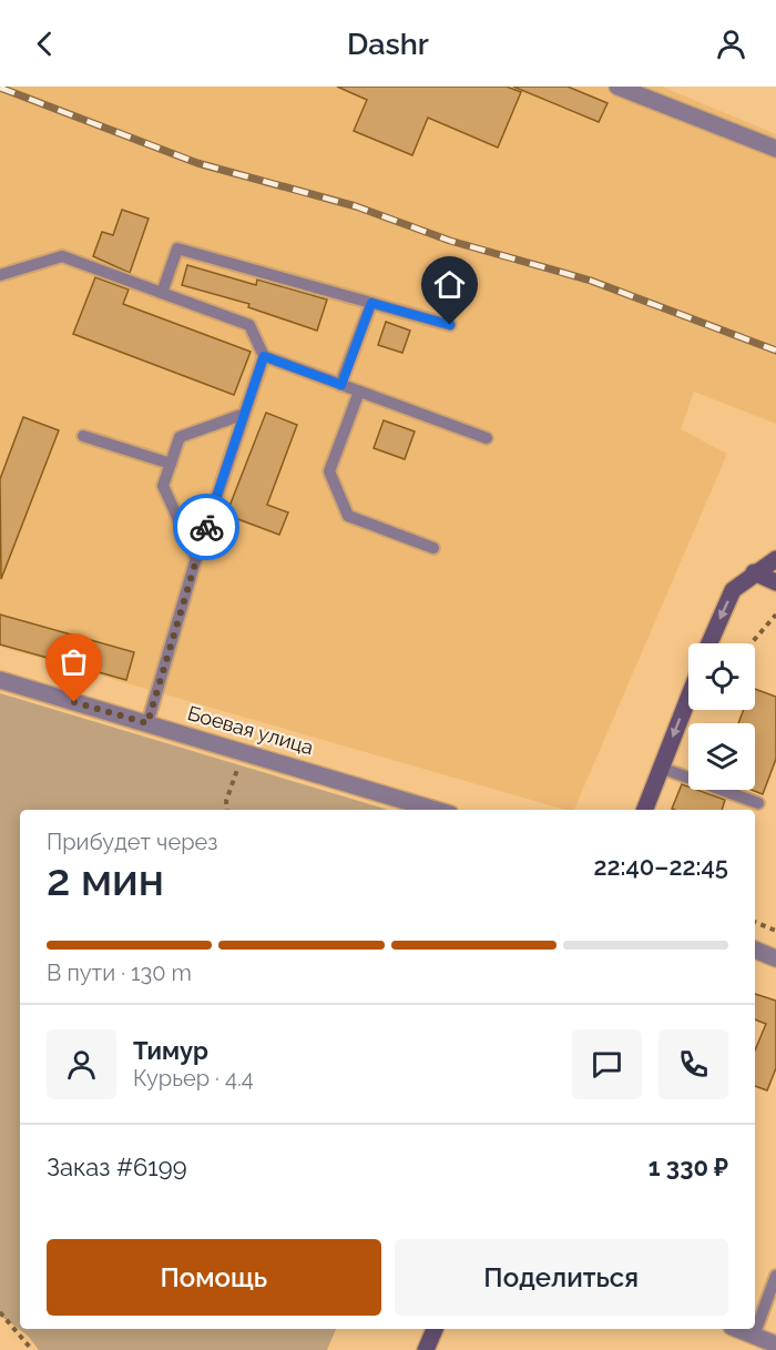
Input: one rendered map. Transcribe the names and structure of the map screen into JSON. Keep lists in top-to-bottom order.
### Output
{
  "streets": {
    "street": ["Боевая улица"]
  },
  "page": {
    "header": "Dashr",
    "heading": ["2 мин", "Прибудет через", "22:40–22:45"],
    "panel": [
      "Тимур",
      "Курьер · 4.4",
      "Заказ #6199",
      "1 330 ₽"
    ],
    "bar": "В пути · 130 m",
    "buttons": ["Помощь", "Поделиться"]
  }
}
